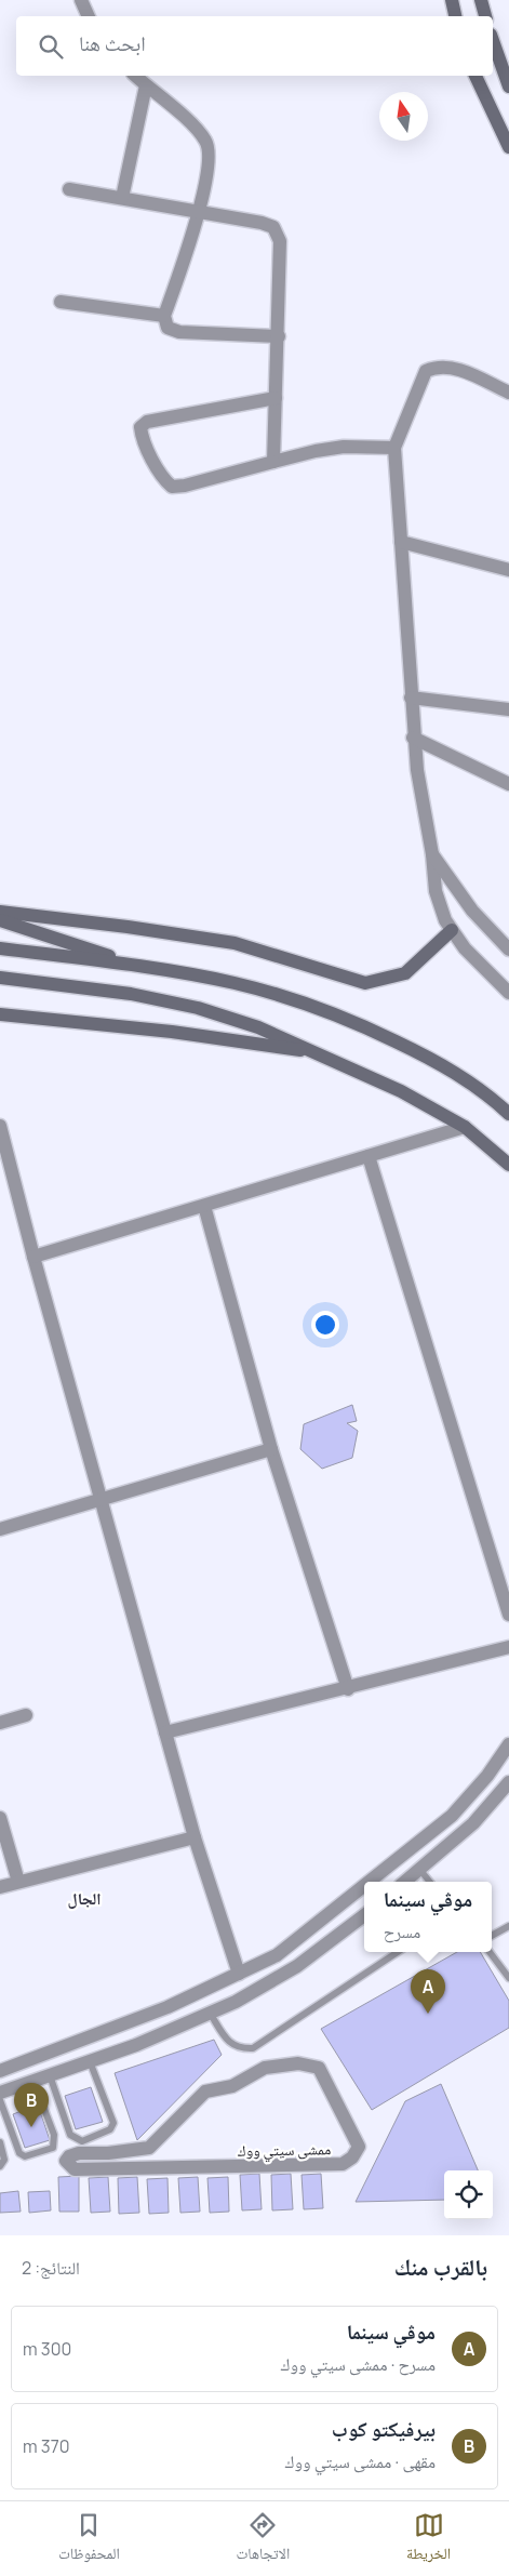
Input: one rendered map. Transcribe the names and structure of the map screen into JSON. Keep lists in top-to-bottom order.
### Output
{
  "streets": {
    "street": ["ممشى سيتي ووك"]
  },
  "districts": ["الجال"],
  "north": "top",
  "page": {
    "search": "ابحث هنا",
    "popup": ["موڤي سينما", "مسرح"],
    "pins": ["A", "B"],
    "heading": ["بالقرب منك", "النتائج: 2"],
    "list": [
      {
        "mark": "A",
        "name": "موڤي سينما",
        "note": "مسرح · ممشى سيتي ووك",
        "value": "300 m"
      },
      {
        "mark": "B",
        "name": "بيرفيكتو كوب",
        "note": "مقهى · ممشى سيتي ووك",
        "value": "370 m"
      }
    ],
    "nav": ["الخريطة", "الاتجاهات", "المحفوظات"]
  }
}
